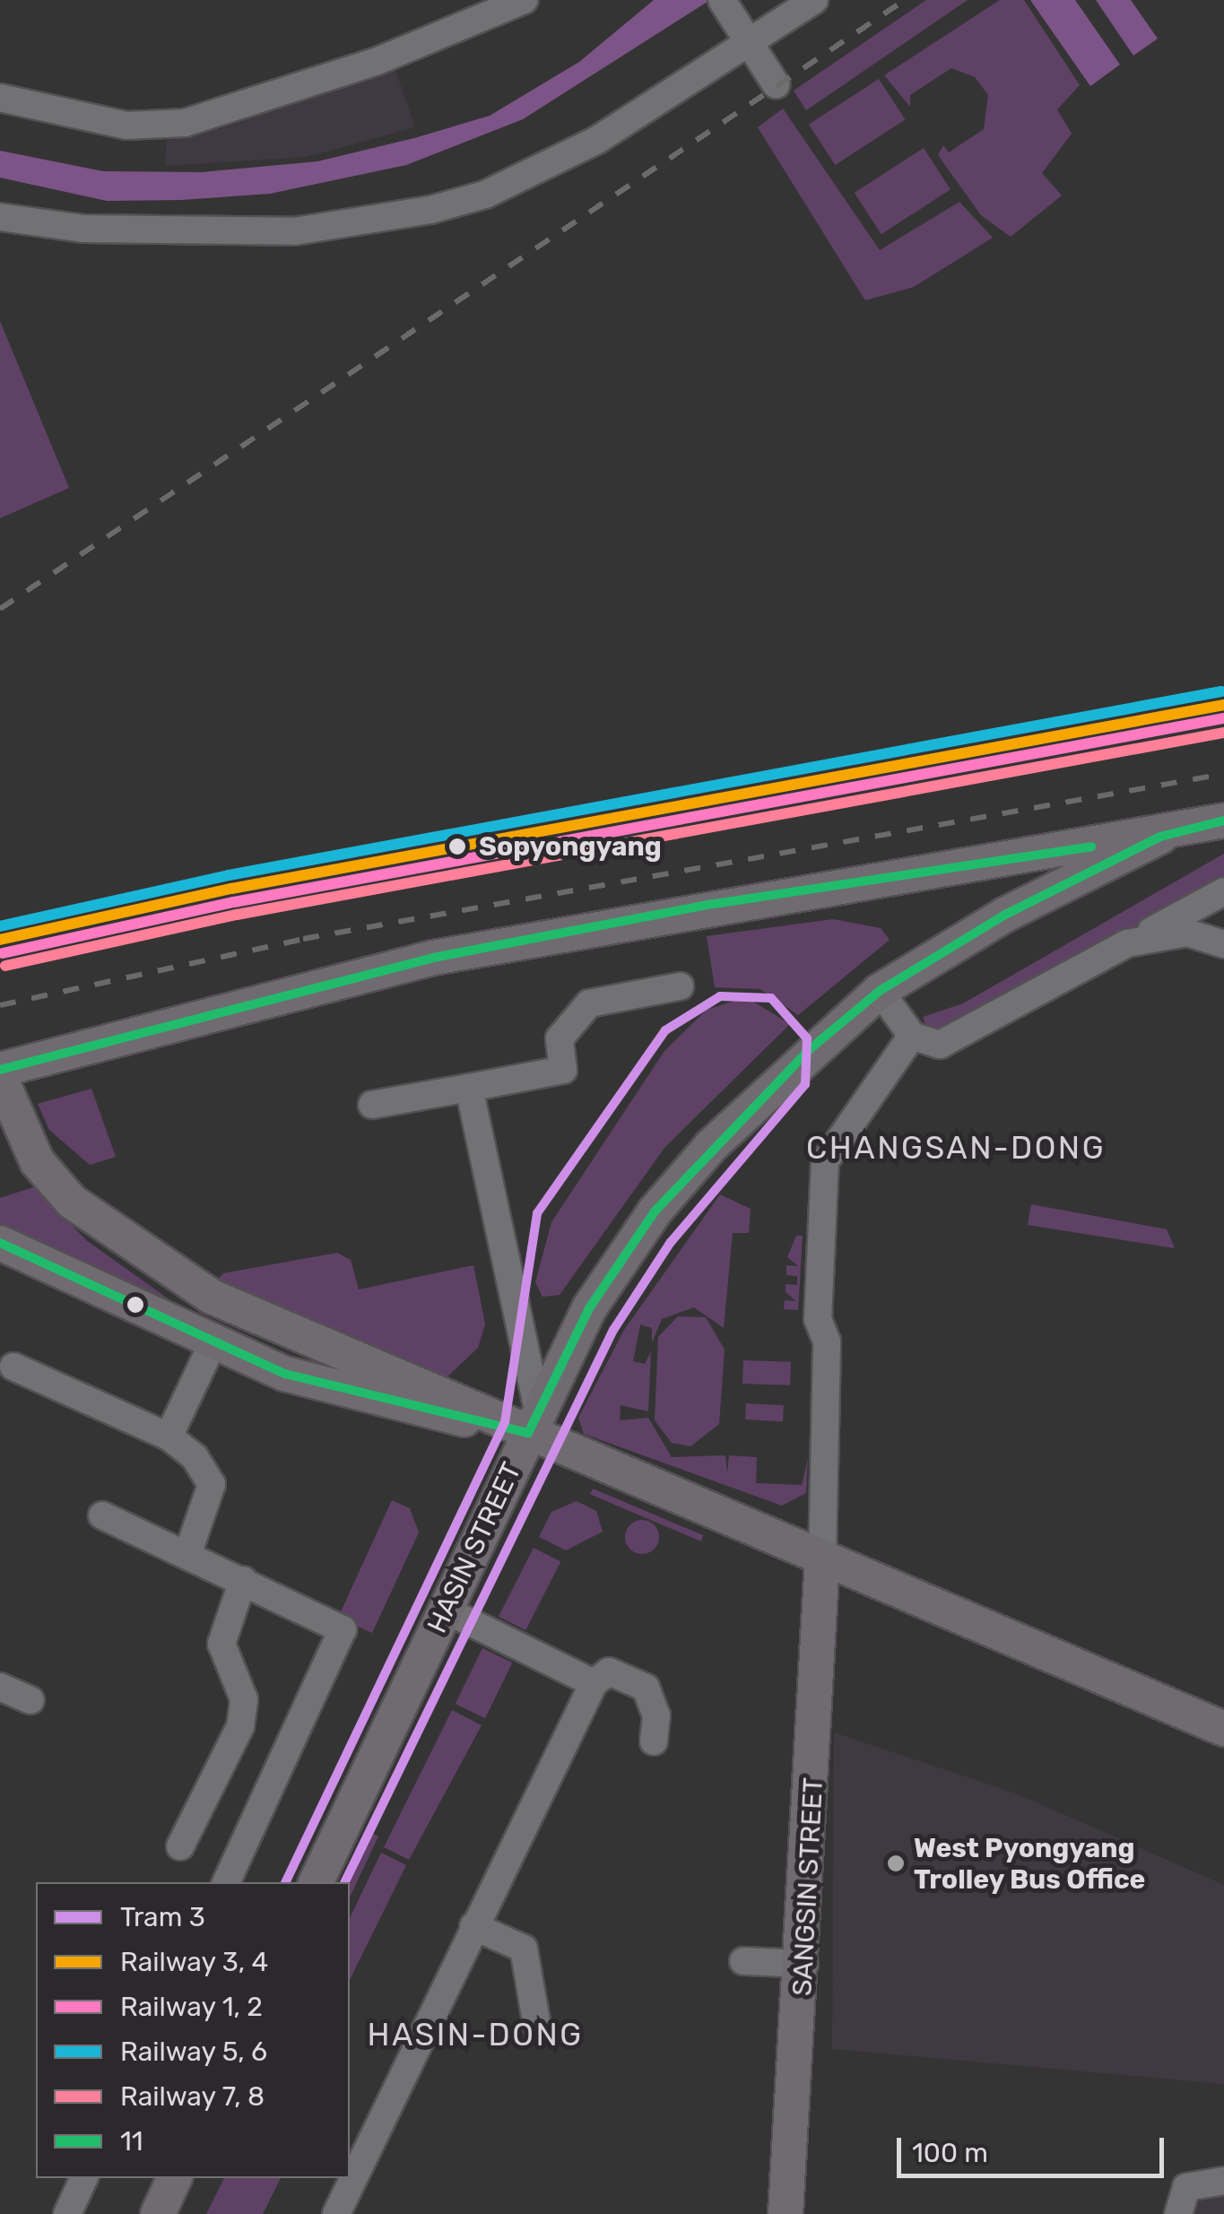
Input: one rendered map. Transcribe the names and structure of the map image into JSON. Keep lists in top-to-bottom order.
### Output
{
  "streets": {
    "main road": ["HASIN STREET", "SANGSIN STREET"]
  },
  "districts": ["CHANGSAN-DONG", "HASIN-DONG"],
  "places": ["Sopyongyang", "West Pyongyang Trolley Bus Office"],
  "lines": ["transit line 11", "tram line 3"],
  "legend": [
    "Tram 3",
    "Railway 3, 4",
    "Railway 1, 2",
    "Railway 5, 6",
    "Railway 7, 8",
    "11"
  ],
  "scale_bar": "100 m"
}
